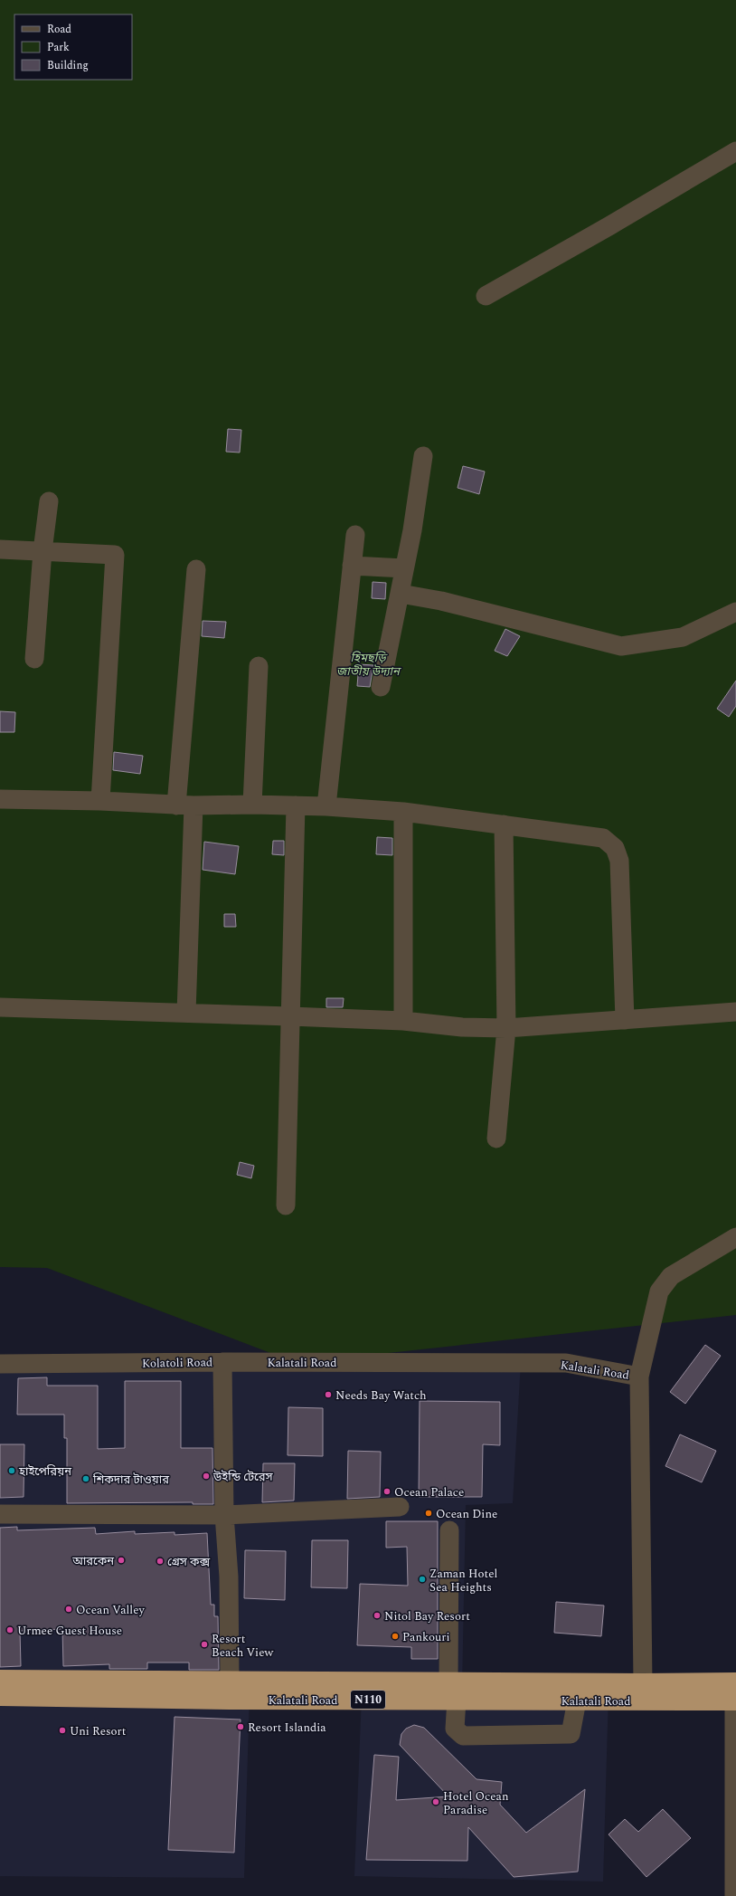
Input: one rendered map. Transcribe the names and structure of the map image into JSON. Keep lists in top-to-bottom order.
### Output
{
  "streets": {
    "highway": ["Kalatali Road", "N110"],
    "street": ["Kolatoli Road"]
  },
  "crossings": [
    ["Kolatoli Road", "Kalatali Road"]
  ],
  "parks": ["হিমছড়ি জাতীয় উদ্যান"],
  "places": [
    "Needs Bay Watch",
    "হাইপেরিয়ন",
    "উইন্ডি টেরেস",
    "শিকদার টাওয়ার",
    "Ocean Palace",
    "Ocean Dine",
    "আরকেন",
    "গ্রেস কক্স",
    "Zaman Hotel Sea Heights",
    "Ocean Valley",
    "Nitol Bay Resort",
    "Urmee Guest House",
    "Pankouri",
    "Resort Beach View",
    "Resort Islandia",
    "Uni Resort",
    "Hotel Ocean Paradise"
  ],
  "legend": ["Road", "Park", "Building"]
}
